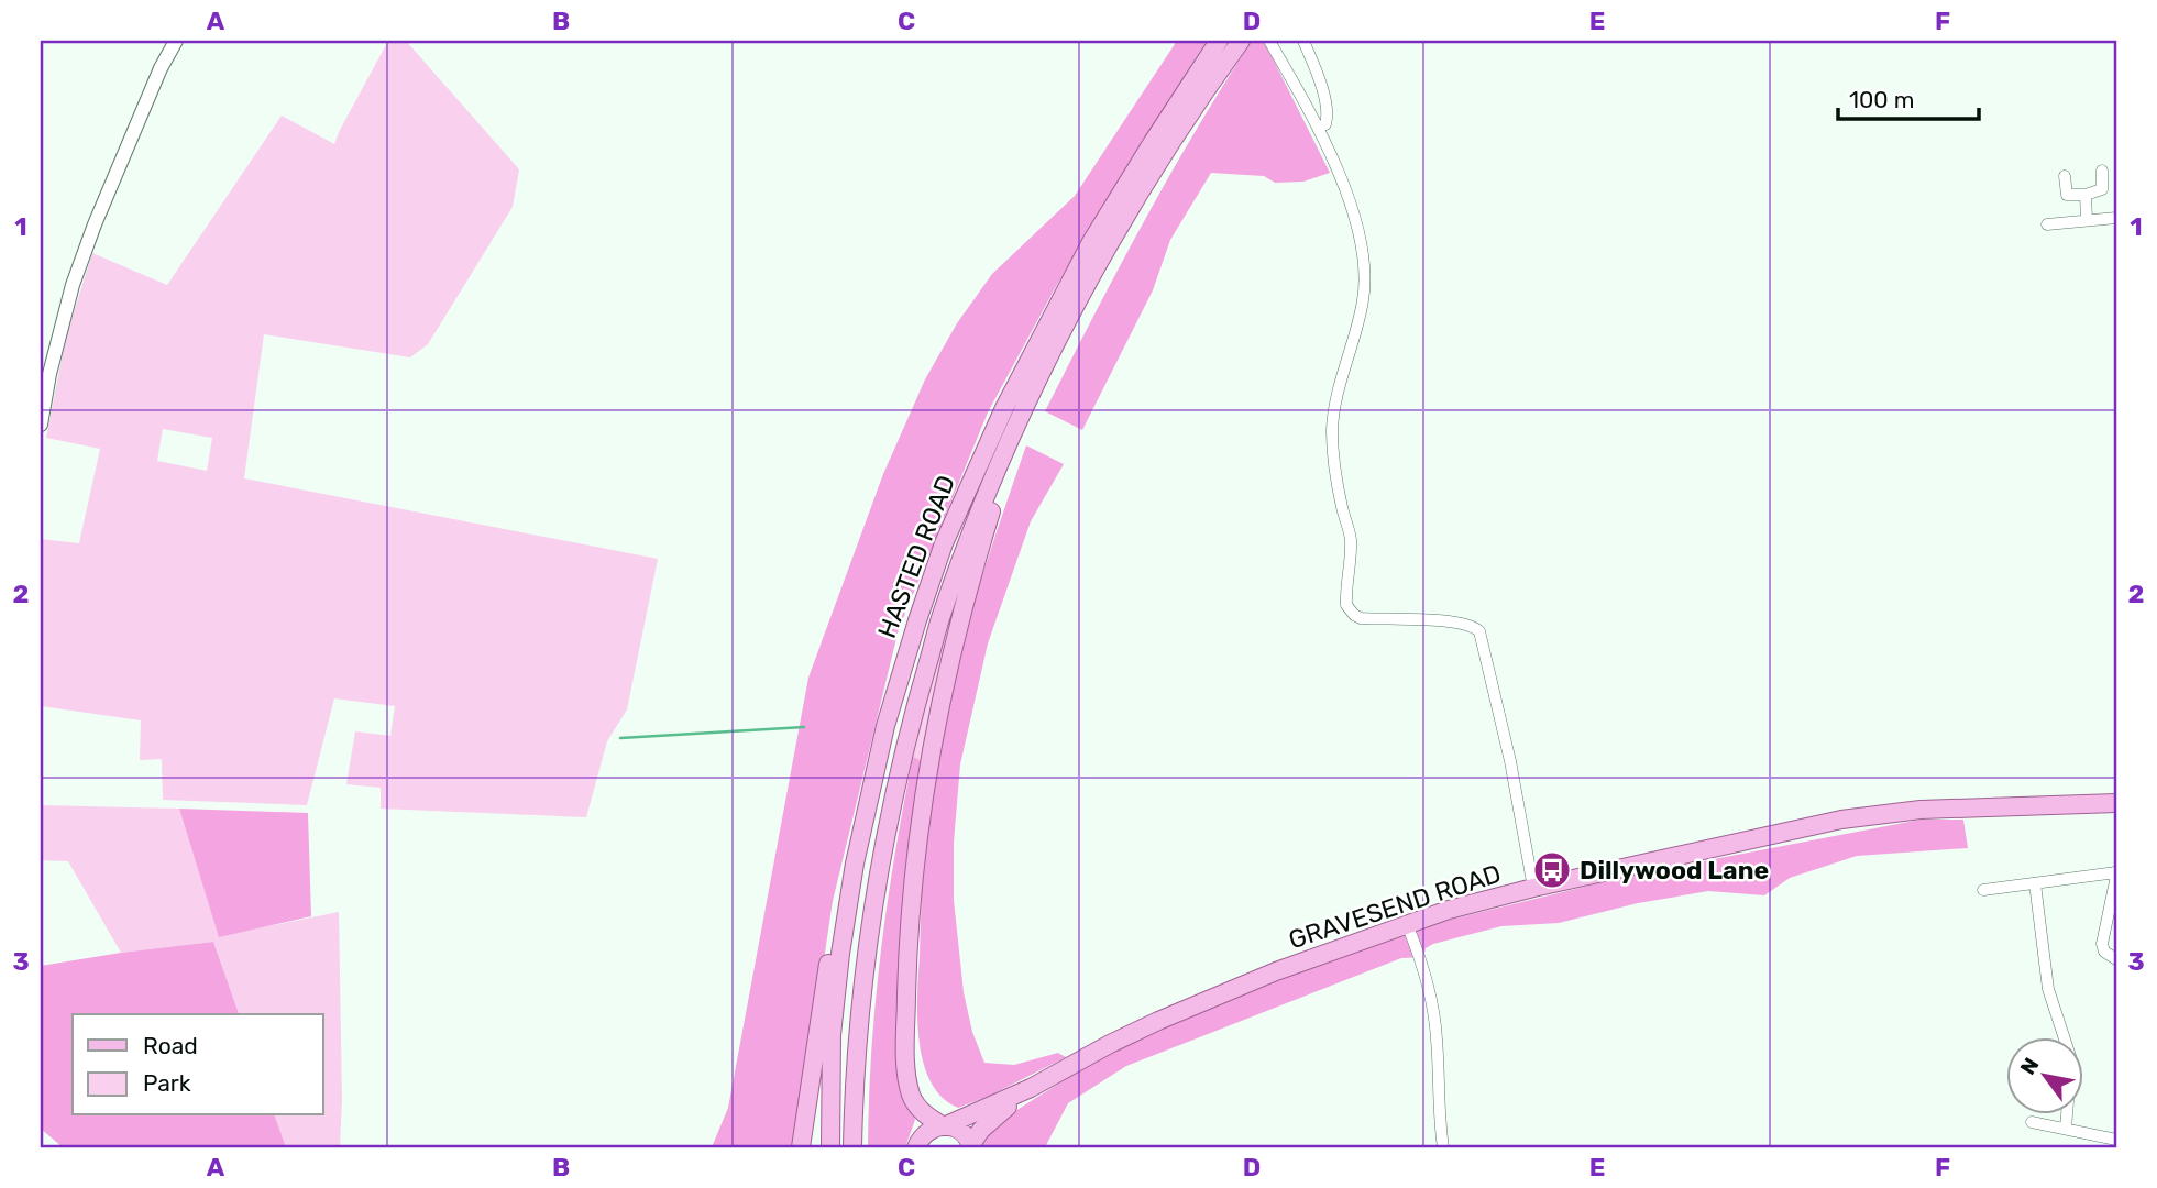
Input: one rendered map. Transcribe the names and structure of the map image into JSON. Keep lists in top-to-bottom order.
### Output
{
  "streets": {
    "main road": ["HASTED ROAD", "GRAVESEND ROAD"]
  },
  "places": {
    "bus stop": ["Dillywood Lane"]
  },
  "legend": ["Road", "Park"],
  "scale_bar": "100 m",
  "north": "top left",
  "grid": {
    "columns": [
      "A",
      "B",
      "C",
      "D",
      "E",
      "F"
    ],
    "rows": ["1", "2", "3"]
  }
}
